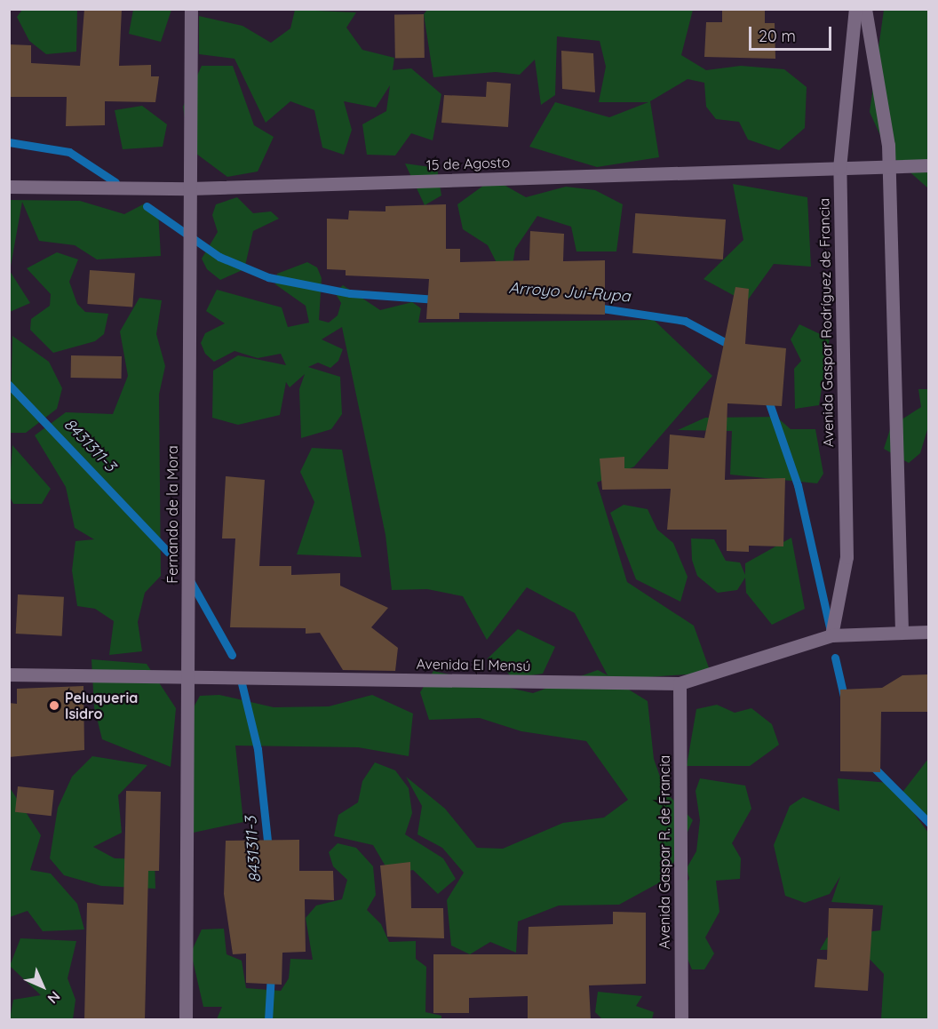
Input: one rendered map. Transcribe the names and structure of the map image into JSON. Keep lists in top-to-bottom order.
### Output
{
  "streets": {
    "street": [
      "15 de Agosto",
      "Avenida Gaspar Rodríguez de Francia",
      "Fernando de la Mora",
      "Avenida El Mensú",
      "Avenida Gaspar R. de Francia"
    ]
  },
  "crossings": [
    ["15 de Agosto", "Avenida Gaspar Rodríguez de Francia"],
    ["15 de Agosto", "Fernando de la Mora"],
    ["Avenida Gaspar Rodríguez de Francia", "Avenida El Mensú"],
    ["Fernando de la Mora", "Avenida El Mensú"],
    ["Avenida El Mensú", "Avenida Gaspar R. de Francia"]
  ],
  "water": ["Arroyo Jui-Rupa", "8431311-3"],
  "places": ["Peluqueria Isidro"],
  "scale_bar": "20 m",
  "north": "bottom right"
}
